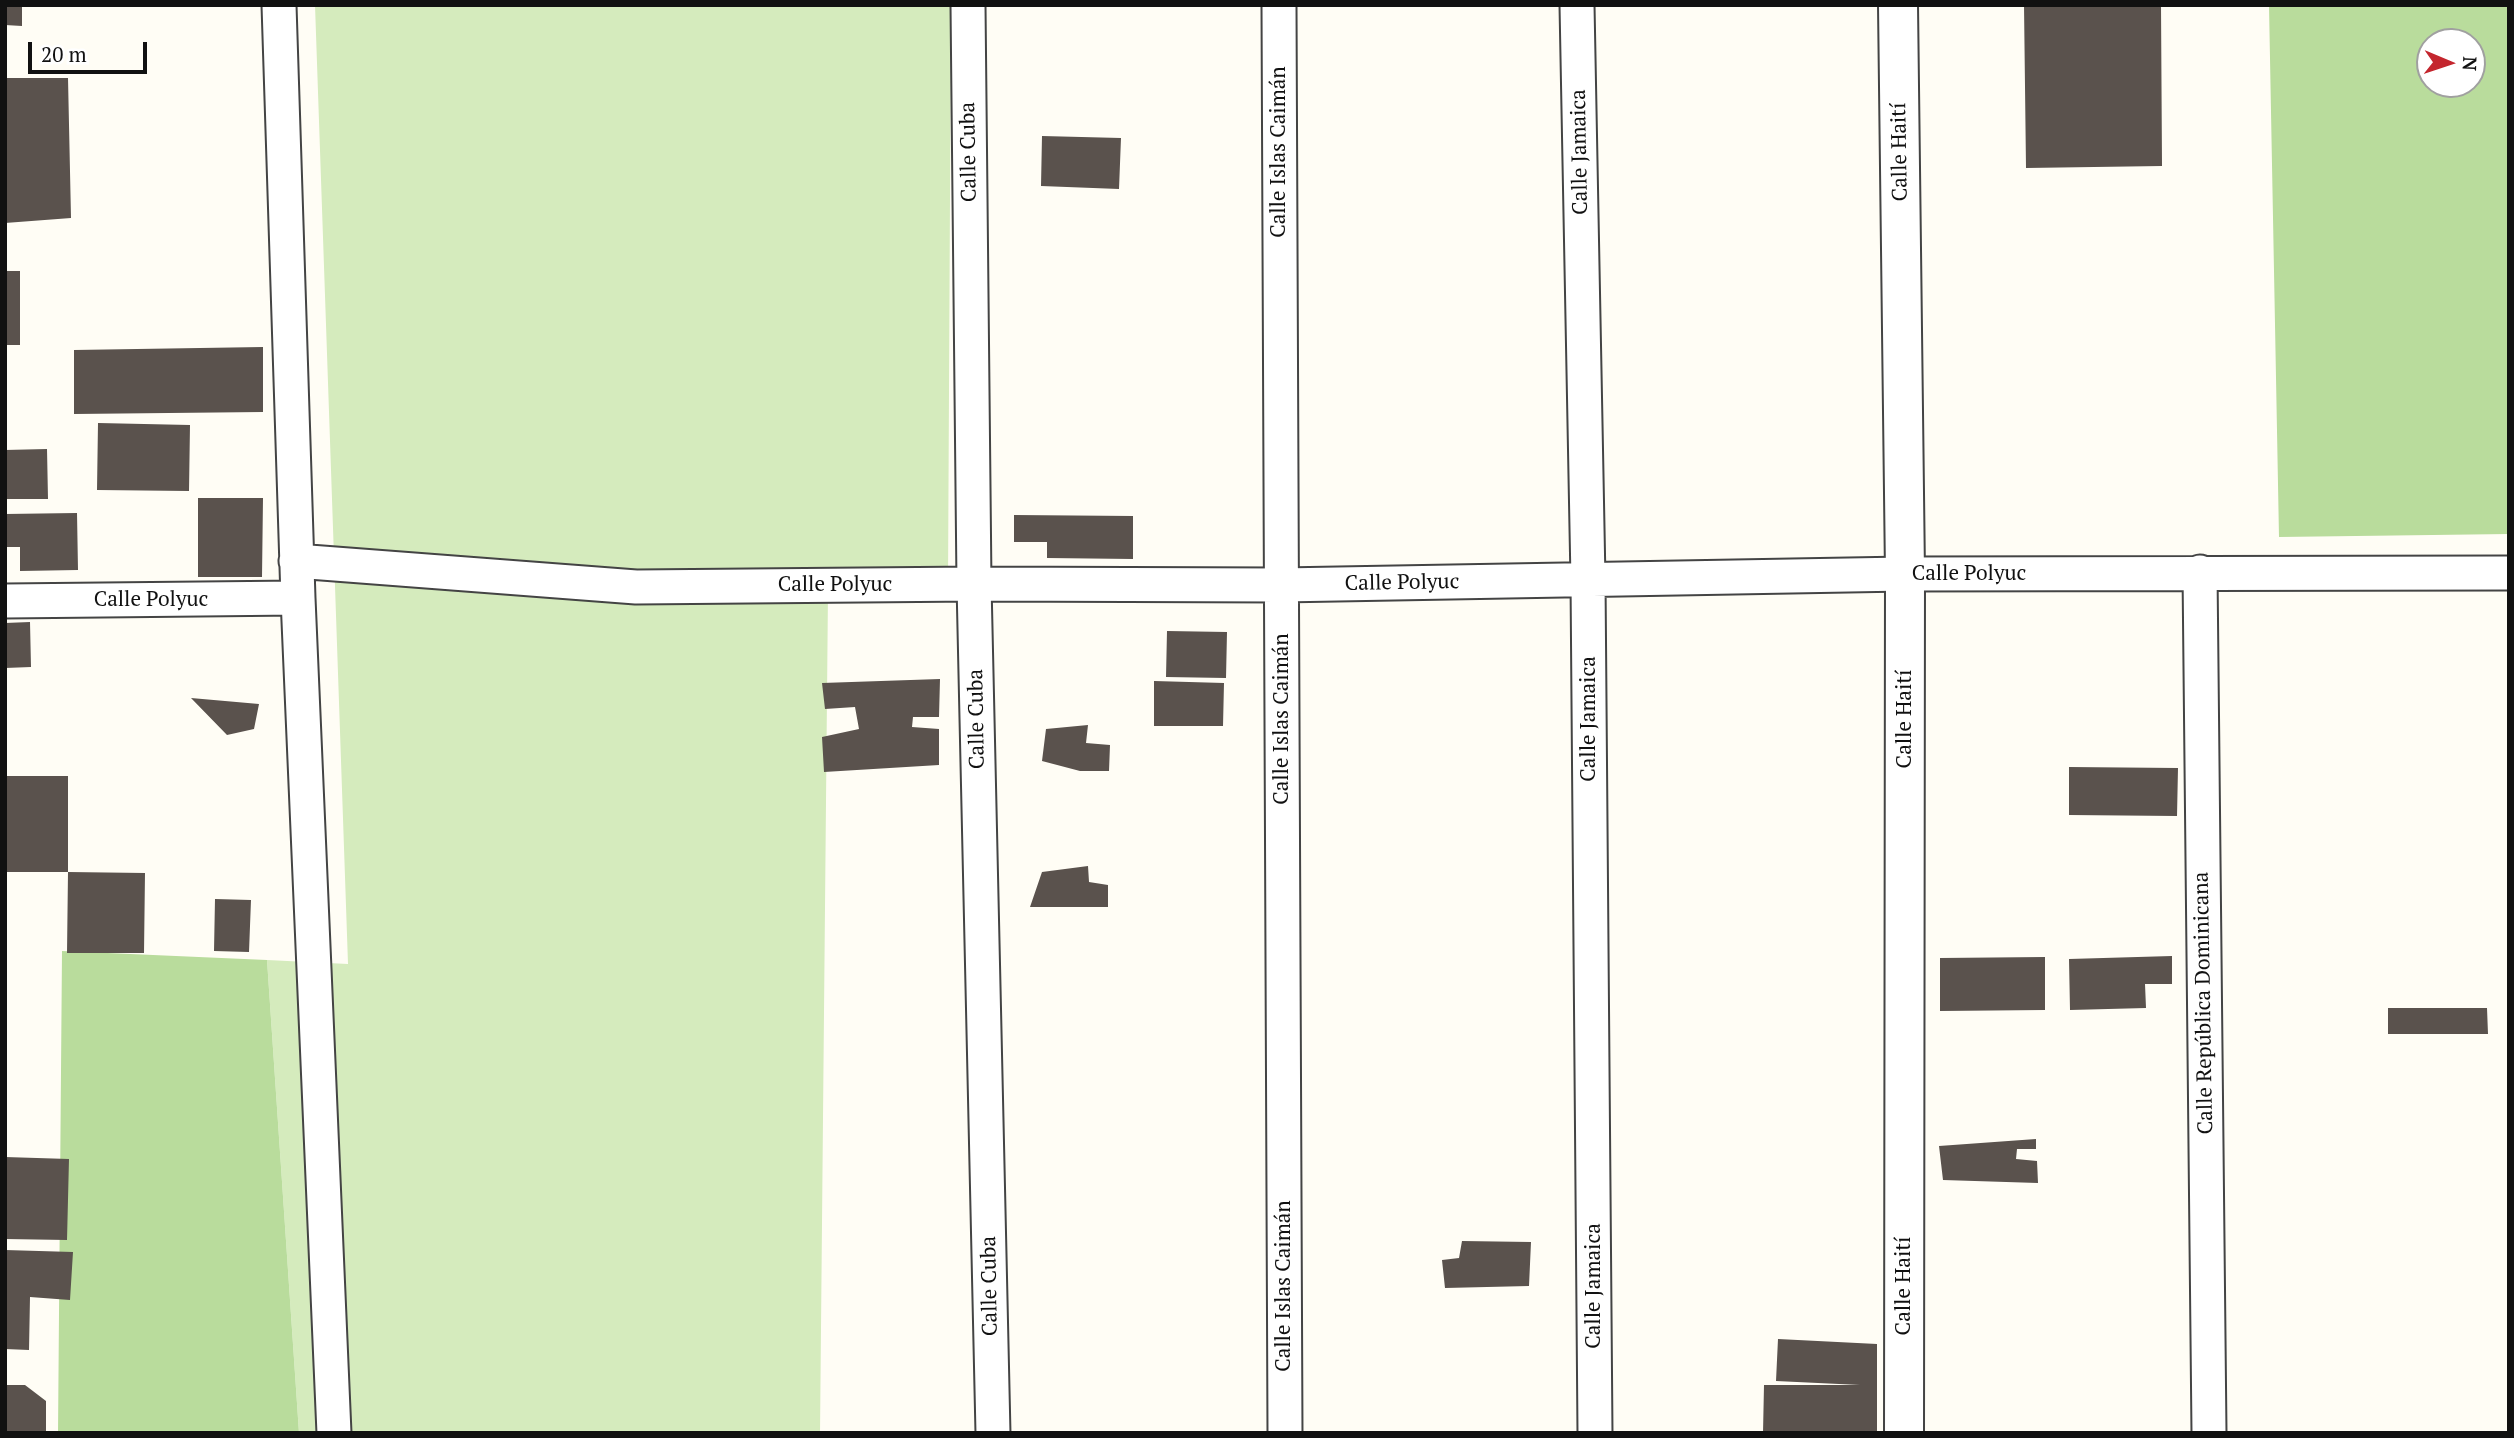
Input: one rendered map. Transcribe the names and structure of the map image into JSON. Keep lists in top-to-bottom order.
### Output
{
  "streets": {
    "street": [
      "Calle Cuba",
      "Calle Islas Caimán",
      "Calle Jamaica",
      "Calle Haití",
      "Calle Polyuc",
      "Calle República Dominicana"
    ]
  },
  "crossings": [
    ["Calle Cuba", "Calle Polyuc"],
    ["Calle Islas Caimán", "Calle Polyuc"],
    ["Calle Jamaica", "Calle Polyuc"],
    ["Calle Haití", "Calle Polyuc"],
    ["Calle Polyuc", "Calle República Dominicana"]
  ],
  "scale_bar": "20 m",
  "north": "right"
}
